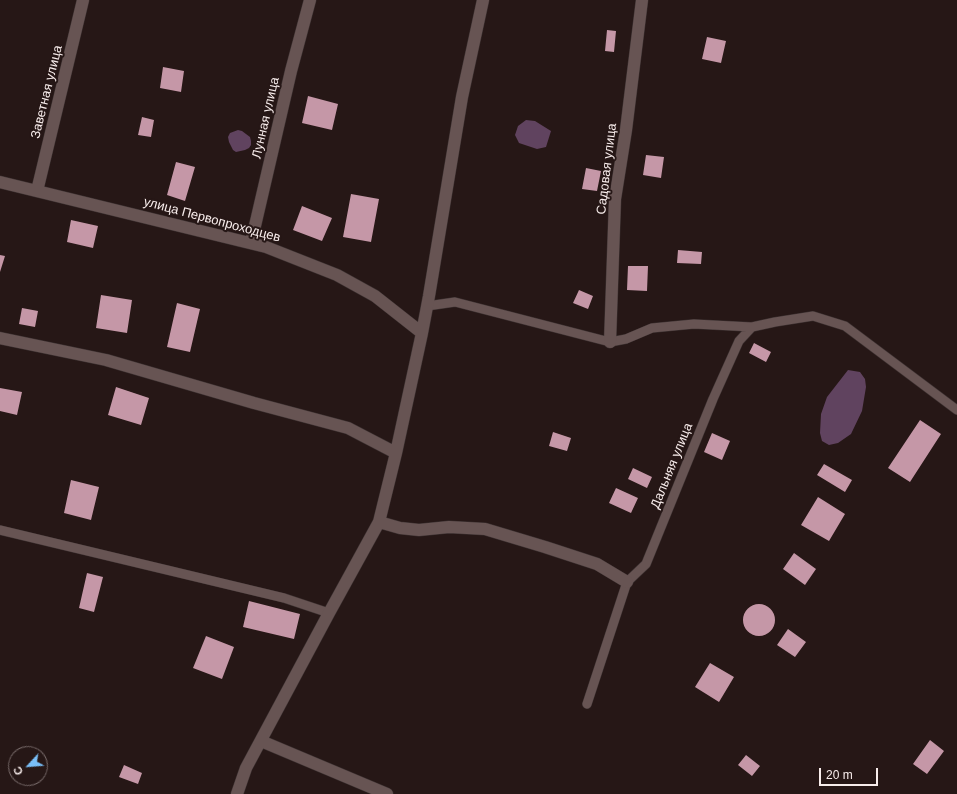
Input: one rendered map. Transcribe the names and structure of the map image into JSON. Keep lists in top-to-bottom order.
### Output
{
  "streets": {
    "street": [
      "Заветная улица",
      "Лунная улица",
      "Садовая улица",
      "улица Первопроходцев"
    ],
    "lane": ["Дальняя улица"]
  },
  "crossings": [
    ["Заветная улица", "улица Первопроходцев"],
    ["Лунная улица", "улица Первопроходцев"]
  ],
  "scale_bar": "20 m",
  "north": "bottom left"
}
